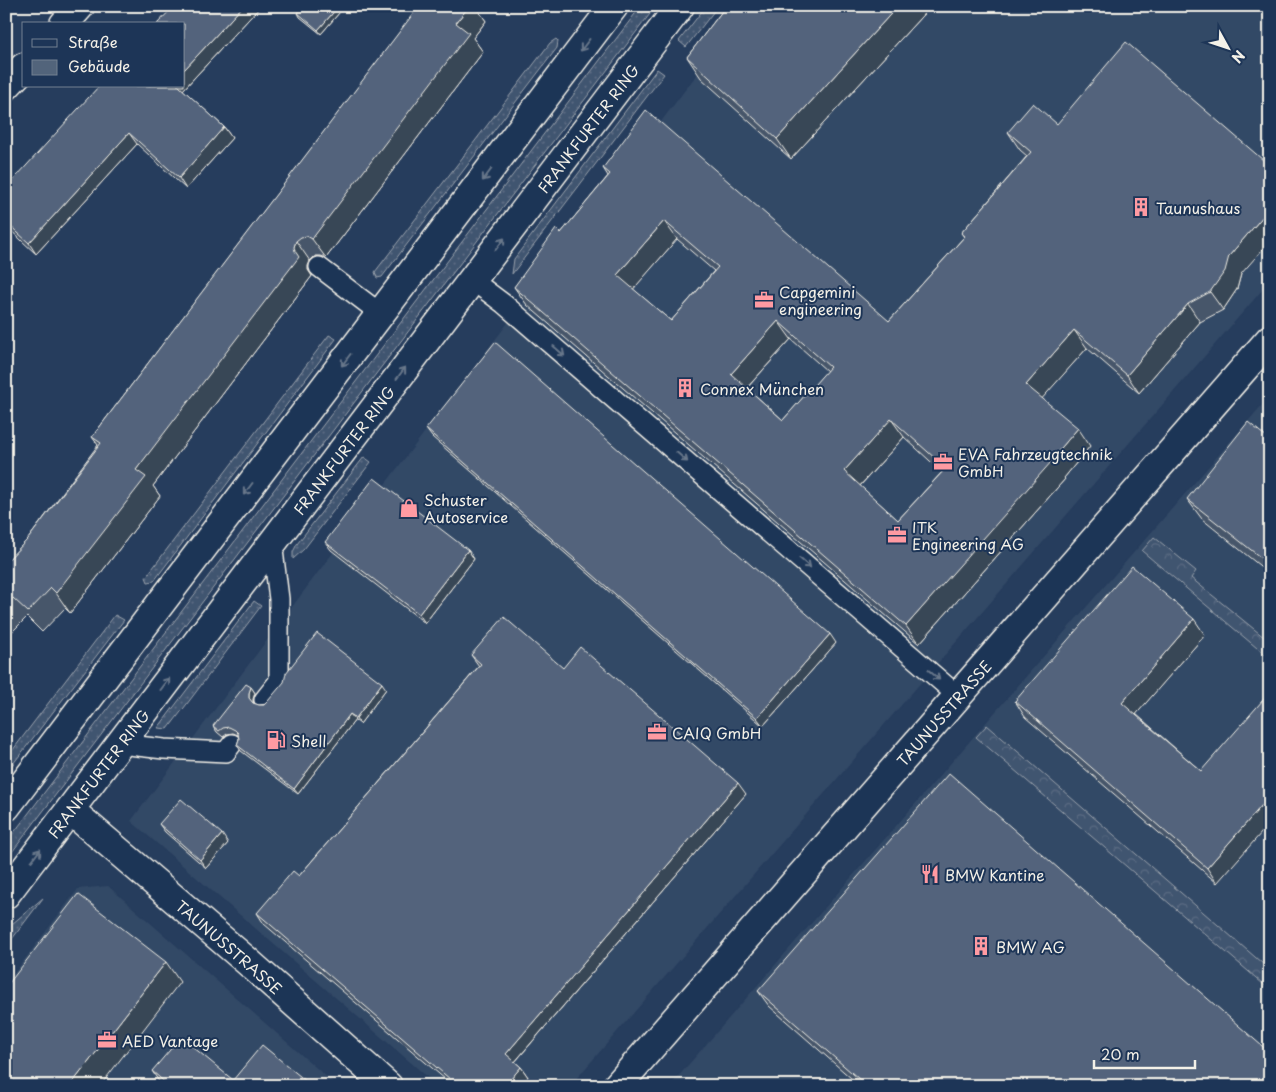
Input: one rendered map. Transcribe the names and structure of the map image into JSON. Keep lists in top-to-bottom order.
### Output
{
  "streets": {
    "main road": ["FRANKFURTER RING", "TAUNUSSTRASSE"]
  },
  "crossings": [
    ["FRANKFURTER RING", "TAUNUSSTRASSE"]
  ],
  "places": {
    "building": ["Taunushaus", "Connex München", "BMW AG"],
    "office": [
      "Capgemini engineering",
      "EVA Fahrzeugtechnik GmbH",
      "ITK Engineering AG",
      "CAIQ GmbH",
      "AED Vantage"
    ],
    "shop": ["Schuster Autoservice"],
    "fuel station": ["Shell"],
    "restaurant": ["BMW Kantine"]
  },
  "legend": ["Straße", "Gebäude"],
  "scale_bar": "20 m",
  "north": "bottom right"
}
